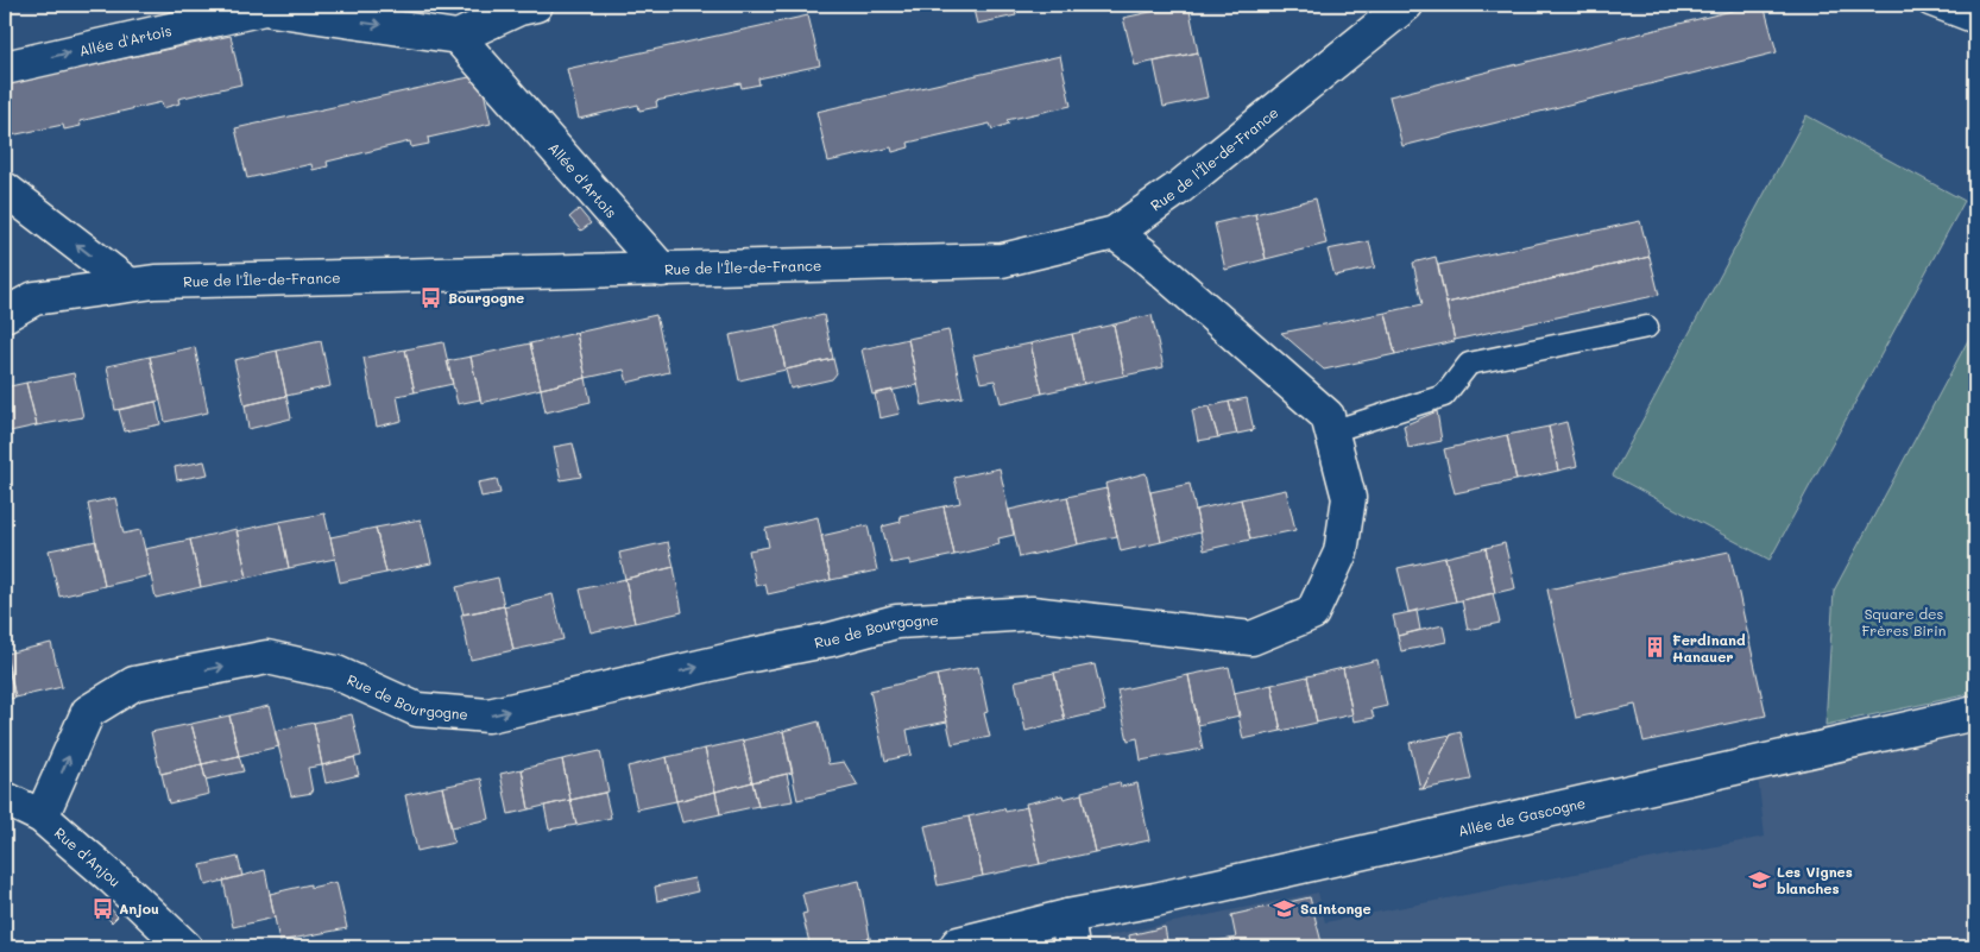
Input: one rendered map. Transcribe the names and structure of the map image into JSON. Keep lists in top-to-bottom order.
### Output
{
  "streets": {
    "street": [
      "Allée d'Artois",
      "Rue de l'Île-de-France",
      "Rue de Bourgogne",
      "Allée de Gascogne",
      "Rue d'Anjou"
    ]
  },
  "crossings": [
    ["Allée d'Artois", "Rue de l'Île-de-France"],
    ["Rue de l'Île-de-France", "Rue de Bourgogne"],
    ["Rue de Bourgogne", "Rue d'Anjou"]
  ],
  "one_way": ["Allée d'Artois", "Rue de Bourgogne"],
  "parks": ["Square des Frères Birin"],
  "places": {
    "bus stop": ["Bourgogne", "Anjou"],
    "building": ["Ferdinand Hanauer"],
    "school or university": ["Les Vignes blanches", "Saintonge"]
  }
}
